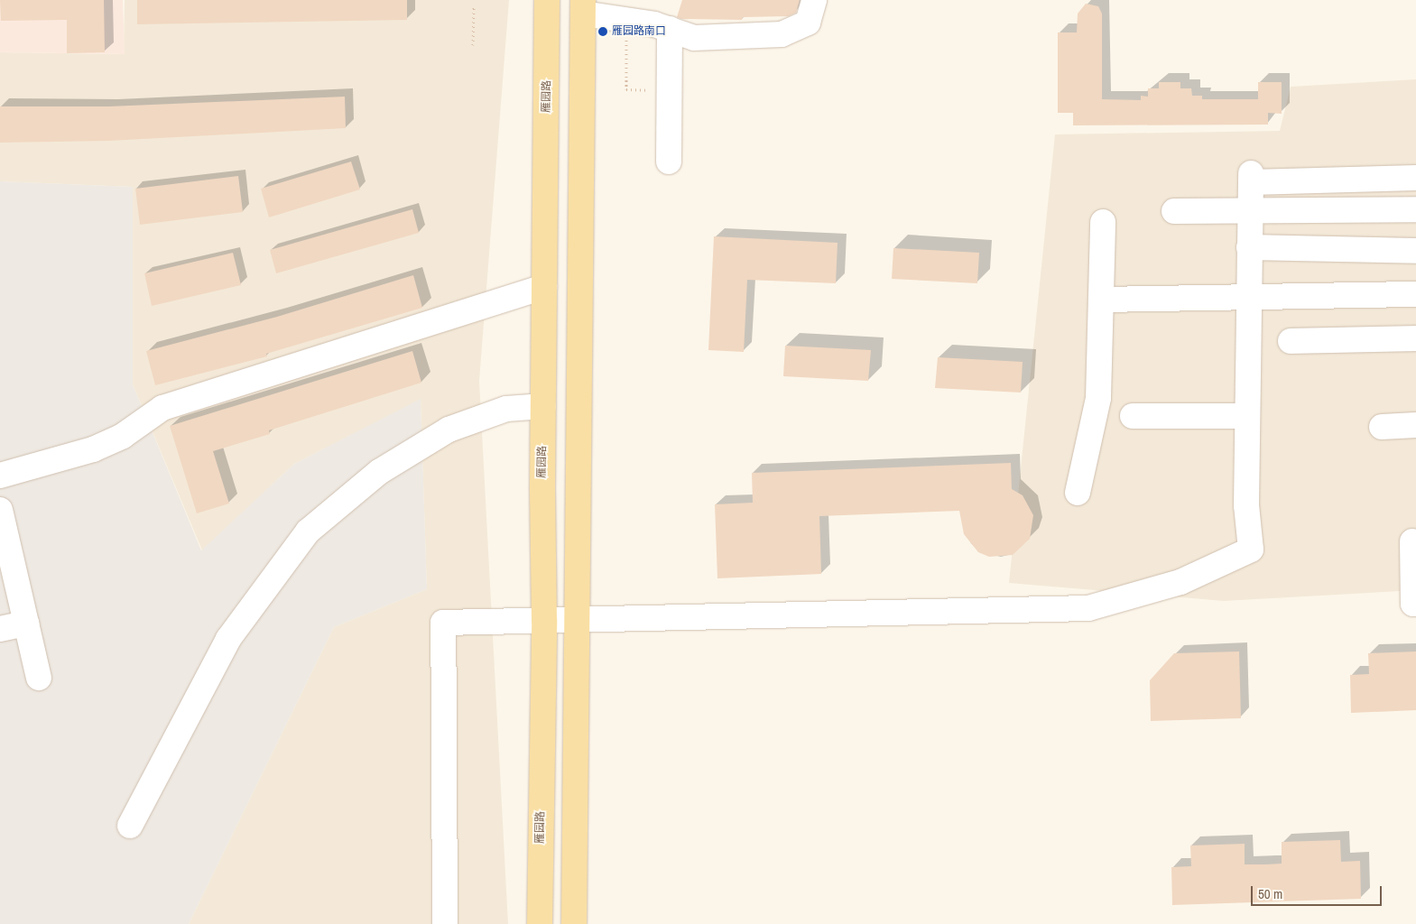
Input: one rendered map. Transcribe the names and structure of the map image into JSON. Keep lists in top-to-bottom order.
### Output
{
  "streets": {
    "main road": ["雁园路"]
  },
  "places": ["雁园路南口"],
  "scale_bar": "50 m"
}
